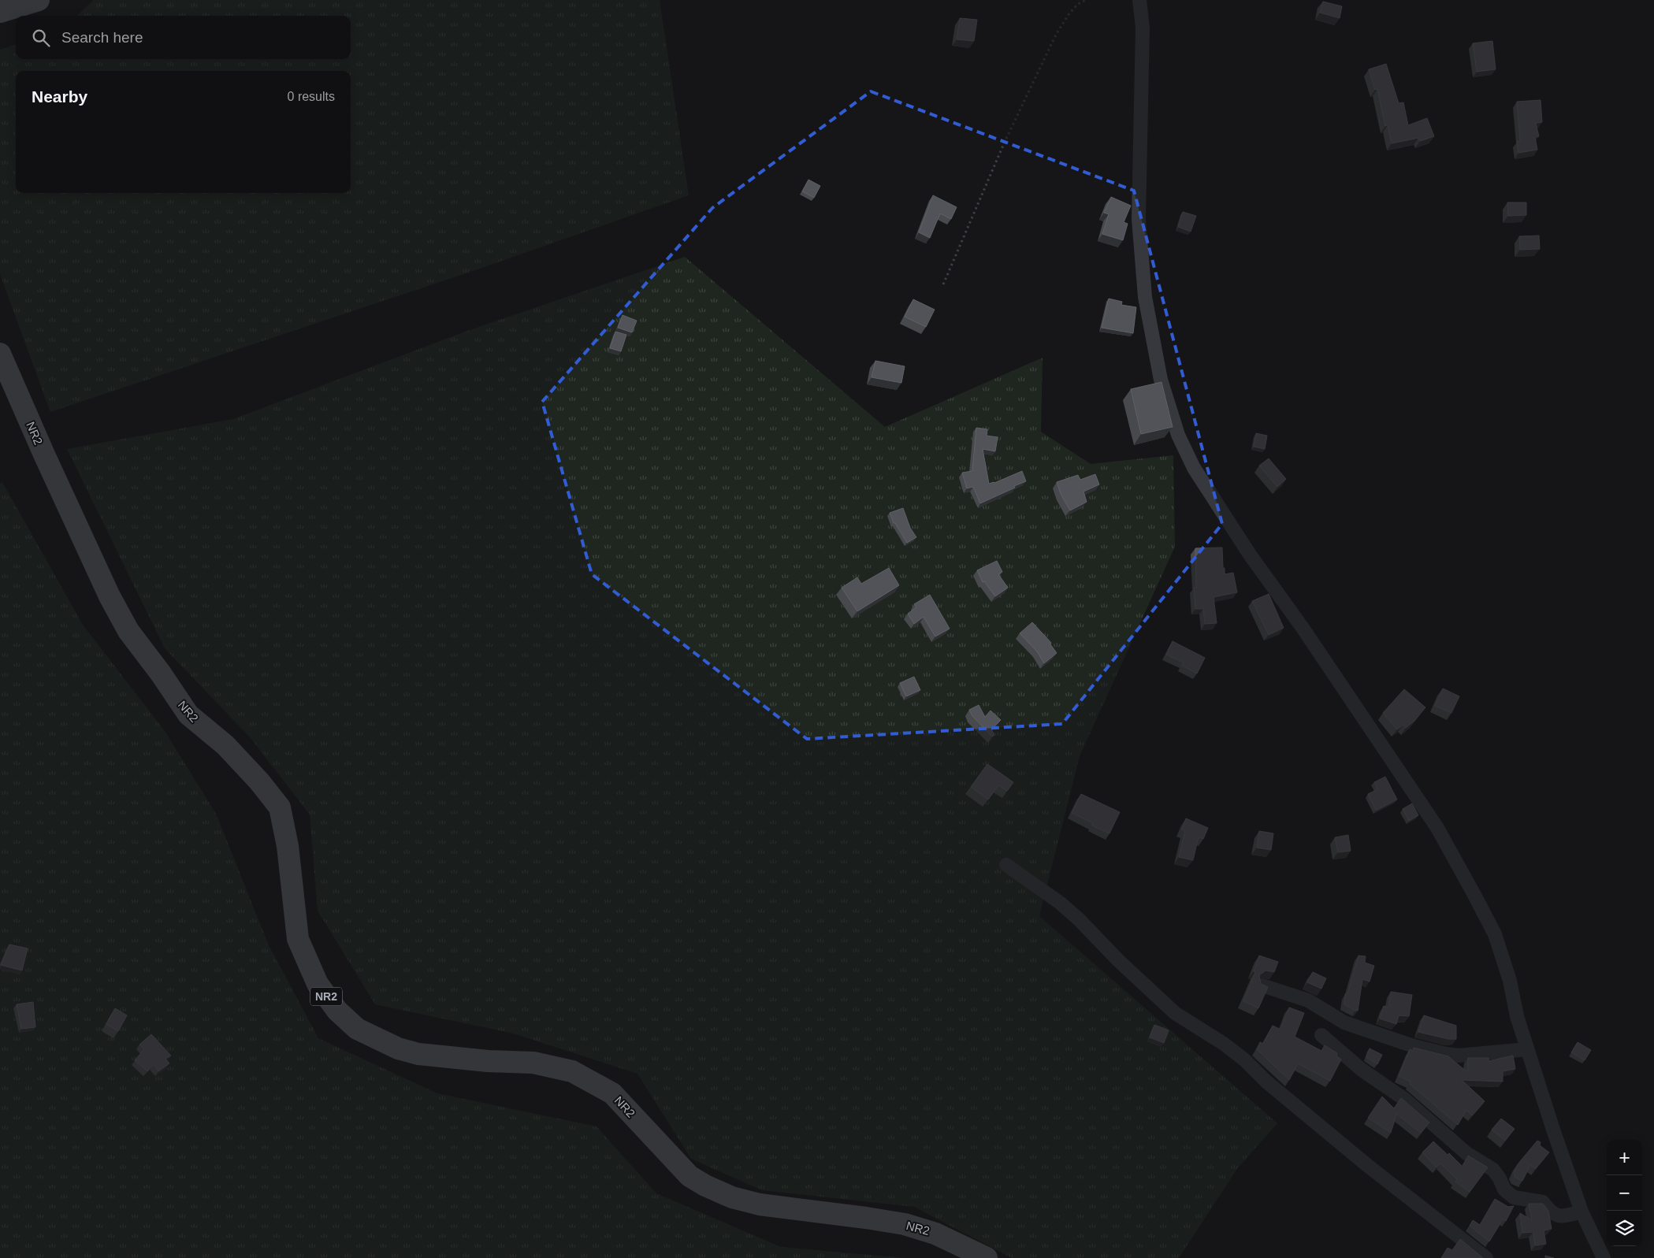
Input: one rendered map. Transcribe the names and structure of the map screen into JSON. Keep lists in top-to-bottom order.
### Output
{
  "streets": {
    "highway": ["NR2"]
  },
  "page": {
    "search": "Search here",
    "heading": ["Nearby", "0 results"],
    "map_buttons": ["+", "−"]
  }
}
